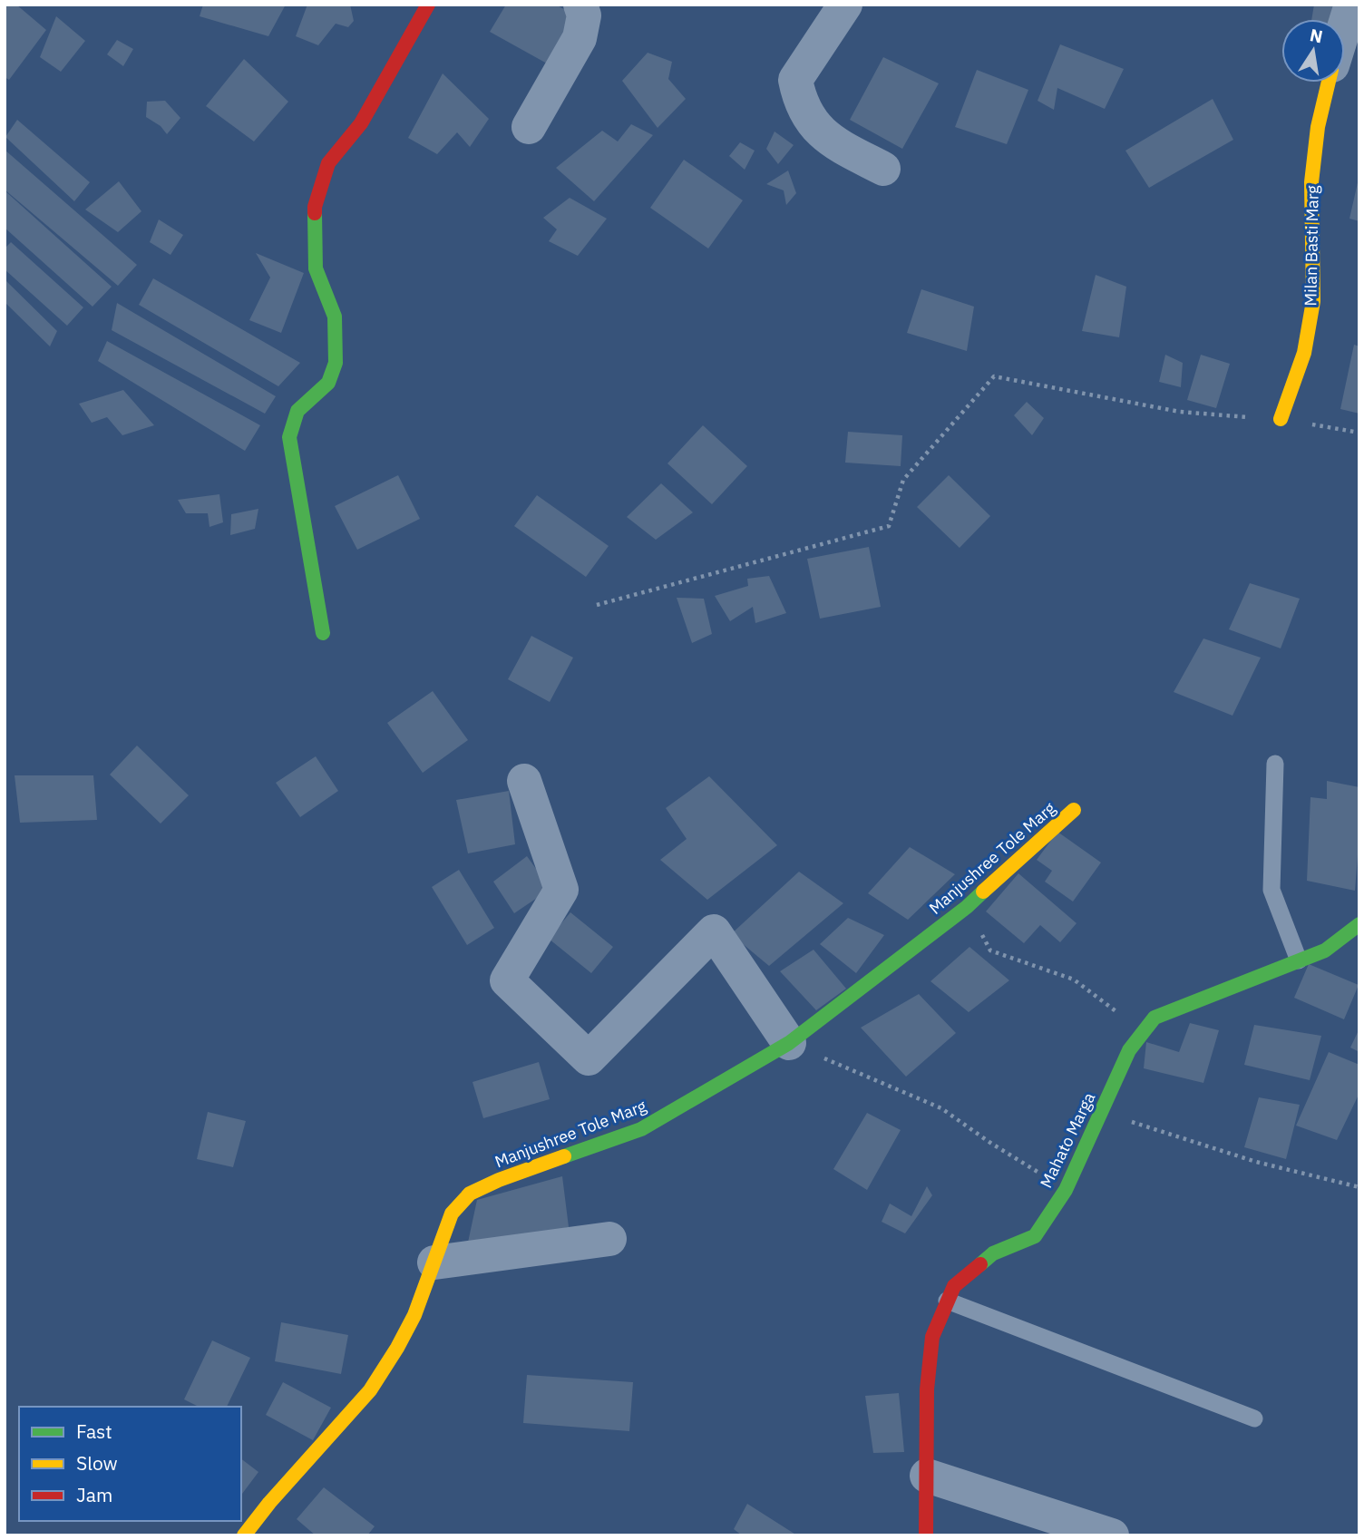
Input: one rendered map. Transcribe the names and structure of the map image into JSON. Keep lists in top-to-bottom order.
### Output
{
  "streets": {
    "street": ["Milan Basti Marg", "Manjushree Tole Marg", "Mahato Marga"]
  },
  "legend": ["Fast", "Slow", "Jam"],
  "north": "top"
}
